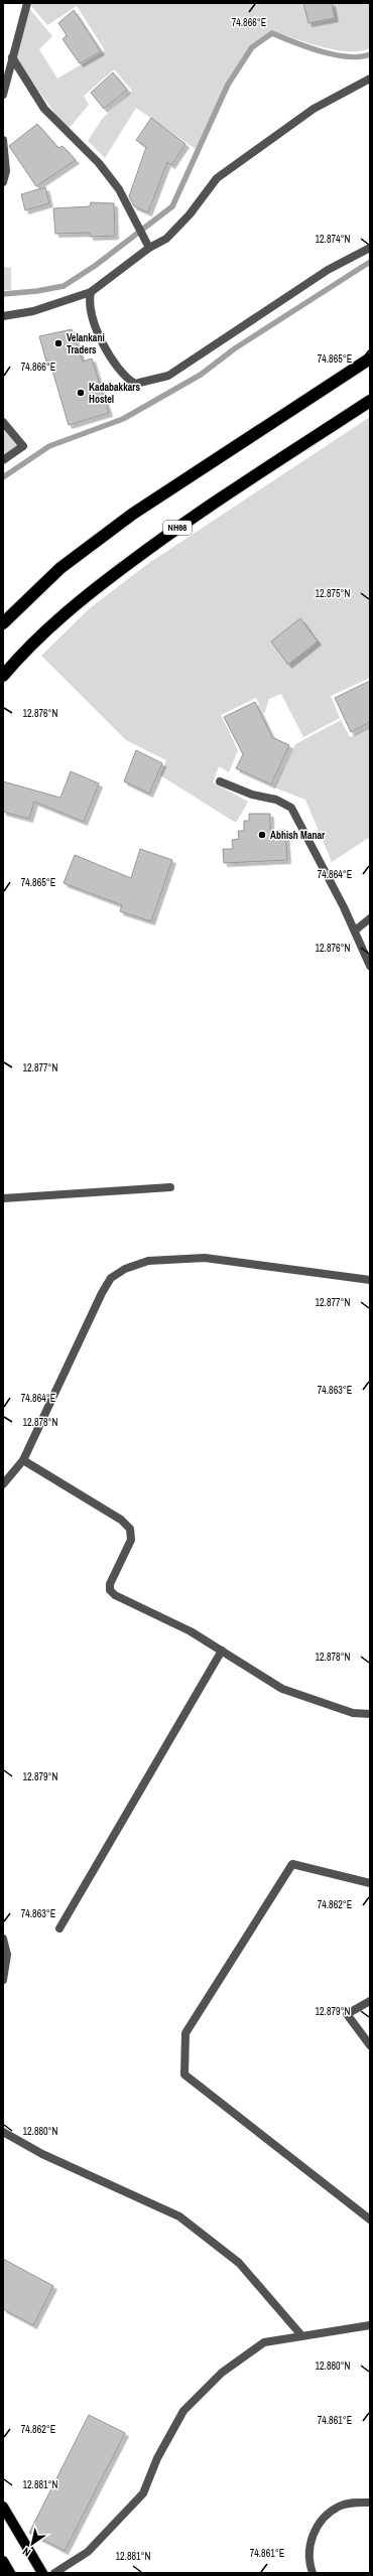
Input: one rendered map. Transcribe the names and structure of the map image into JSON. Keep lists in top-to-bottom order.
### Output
{
  "streets": {
    "highway": ["NH66"]
  },
  "places": ["Velankani Traders", "Kadabakkars Hostel", "Abhish Manar"],
  "north": "bottom left",
  "coordinates": [
    "74.866°E",
    "12.874°N",
    "74.865°E",
    "12.875°N",
    "12.876°N",
    "74.864°E",
    "12.877°N",
    "74.863°E",
    "12.878°N",
    "12.879°N",
    "74.862°E",
    "12.880°N",
    "74.861°E",
    "12.881°N"
  ]
}
